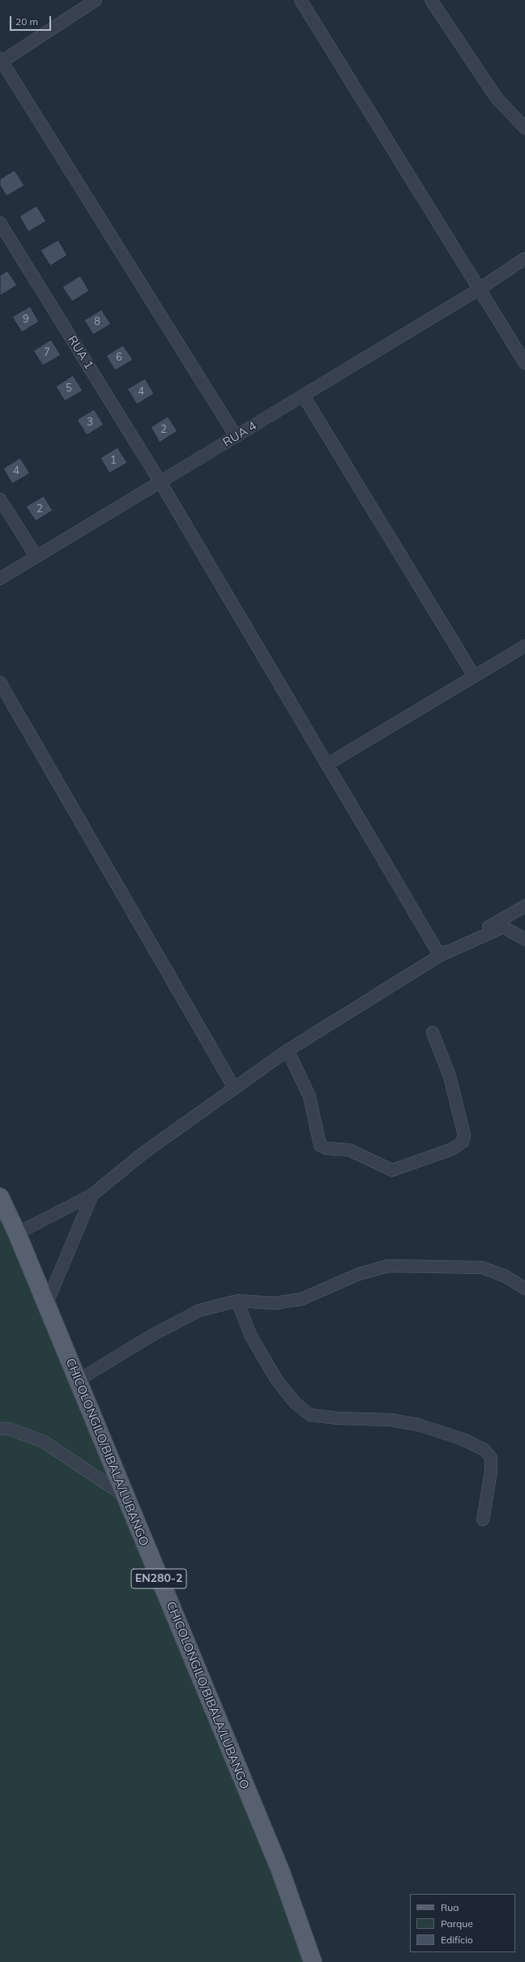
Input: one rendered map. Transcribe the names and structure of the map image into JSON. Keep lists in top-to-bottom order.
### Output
{
  "streets": {
    "main road": ["CHICOLONGILO/BIBALA/LUBANGO", "EN280-2"],
    "street": ["RUA 1", "RUA 4"]
  },
  "crossings": [
    ["RUA 1", "RUA 4"]
  ],
  "house_numbers": [
    "9",
    "8",
    "7",
    "6",
    "5",
    "4",
    "3",
    "2",
    "1",
    "4",
    "2"
  ],
  "legend": ["Rua", "Parque", "Edifício"],
  "scale_bar": "20 m"
}
